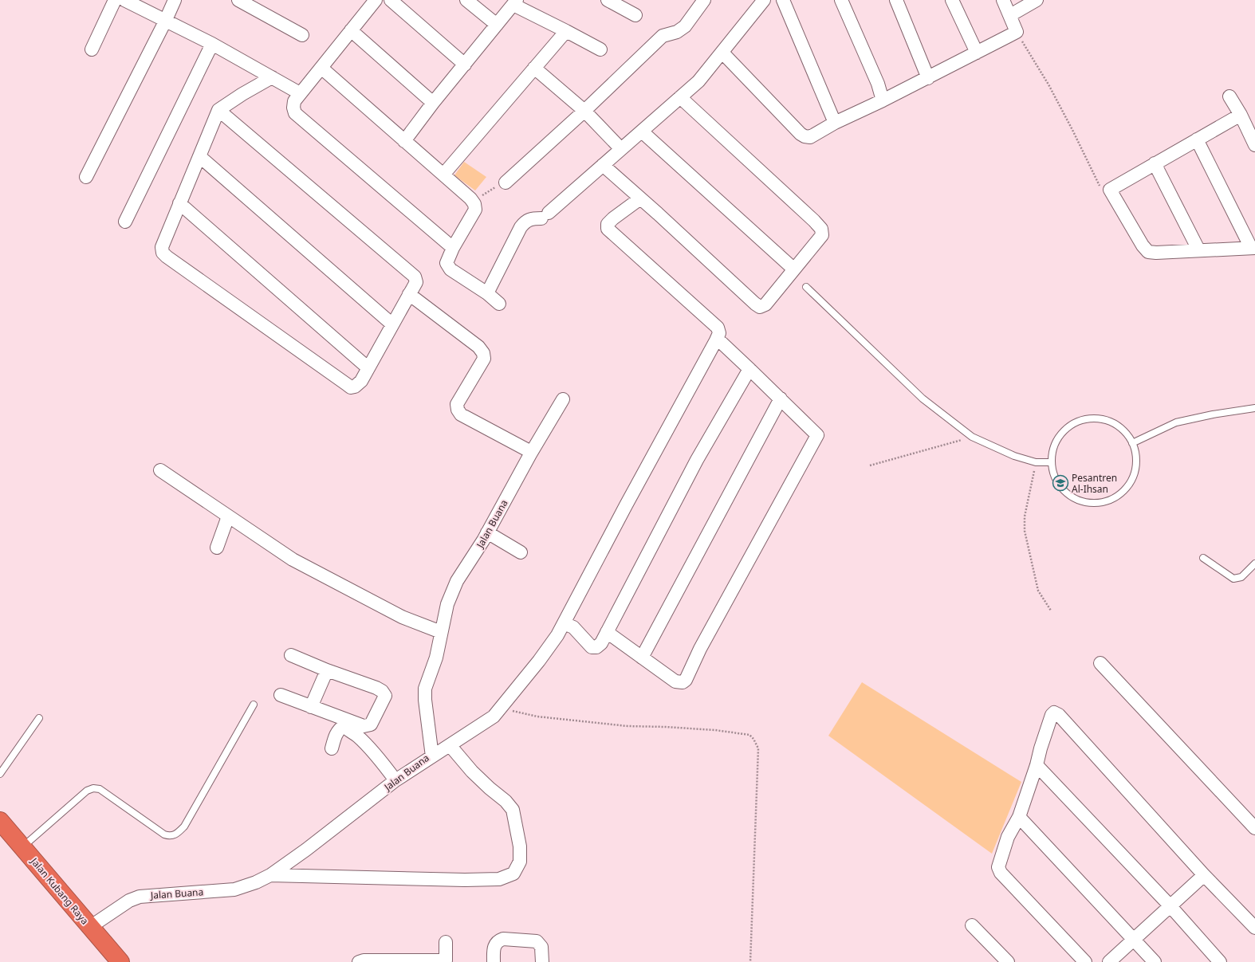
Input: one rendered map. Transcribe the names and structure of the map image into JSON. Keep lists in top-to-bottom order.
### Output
{
  "streets": {
    "highway": ["Jalan Kubang Raya"],
    "street": ["Jalan Buana"]
  },
  "crossings": [
    ["Jalan Buana", "Jalan Kubang Raya"]
  ],
  "places": {
    "school or university": ["Pesantren Al-Ihsan"]
  }
}
